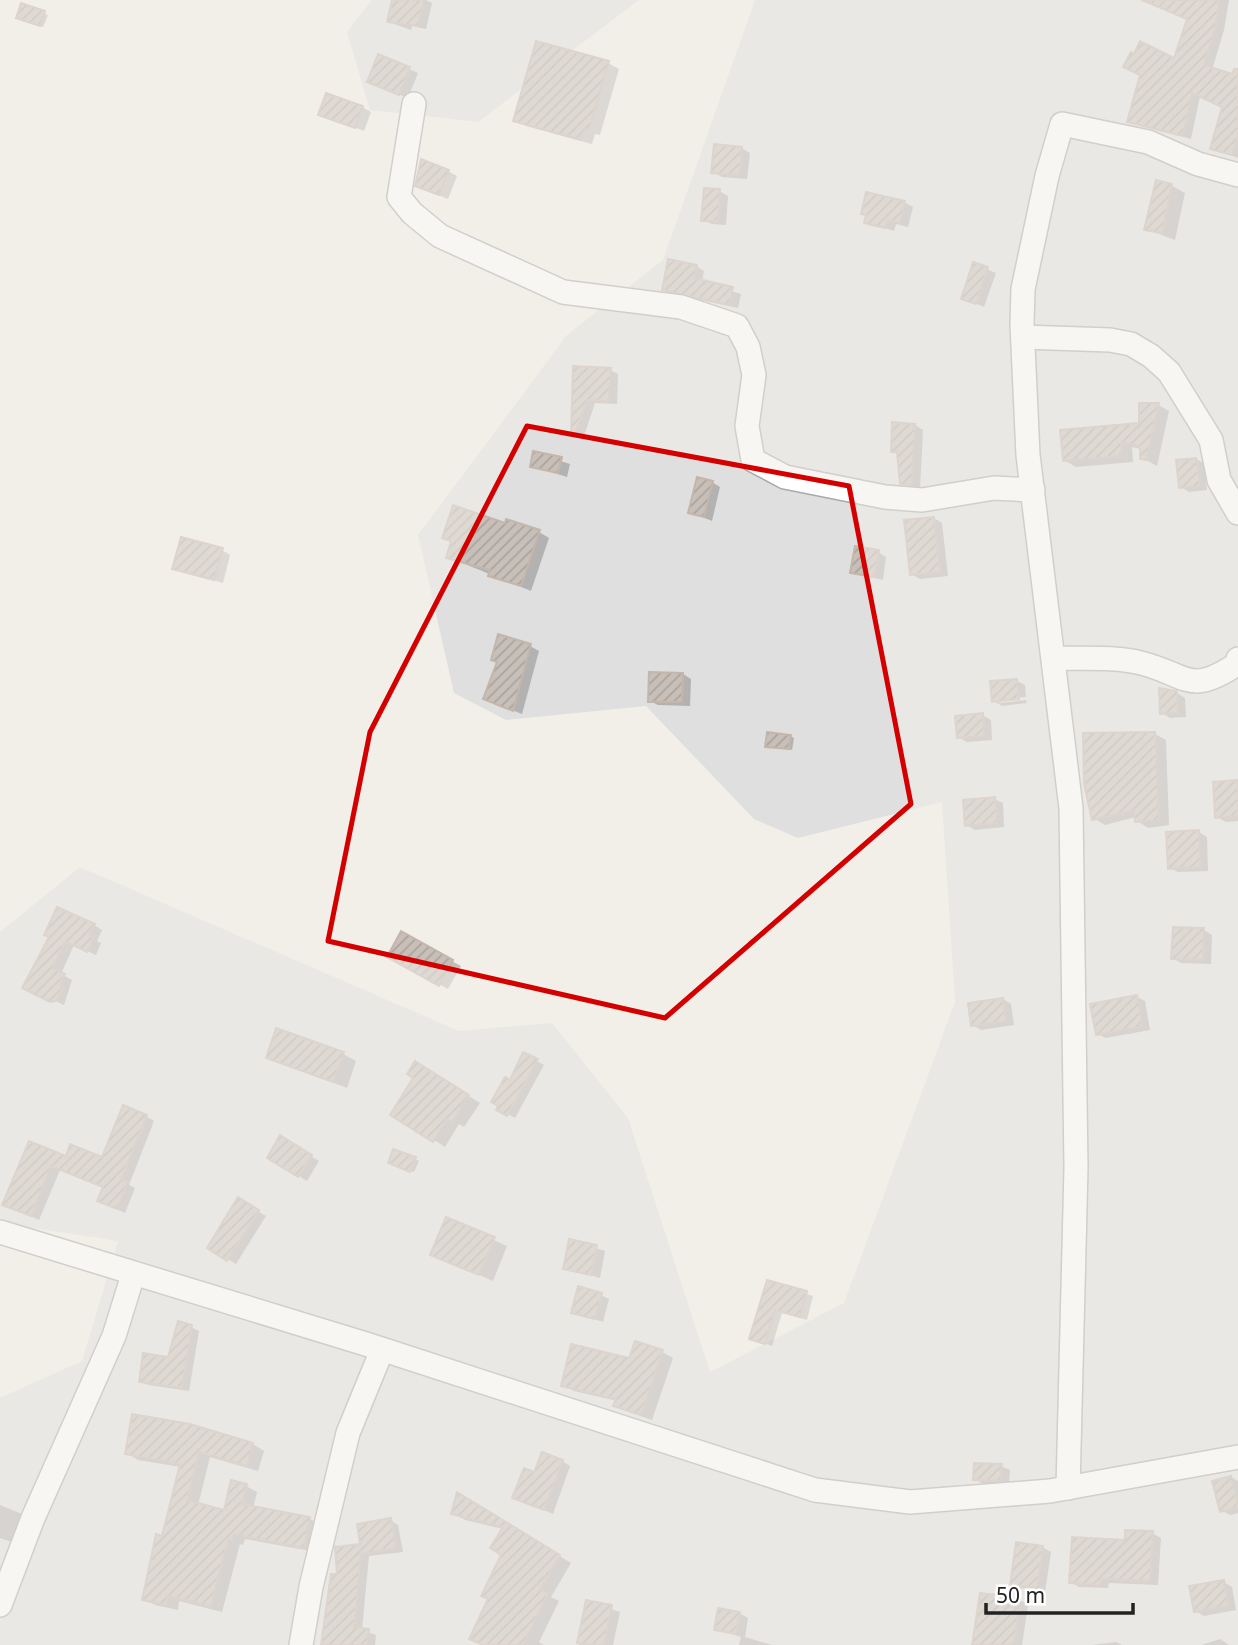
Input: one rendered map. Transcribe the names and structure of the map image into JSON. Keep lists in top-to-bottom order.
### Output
{
  "scale_bar": "50 m"
}
